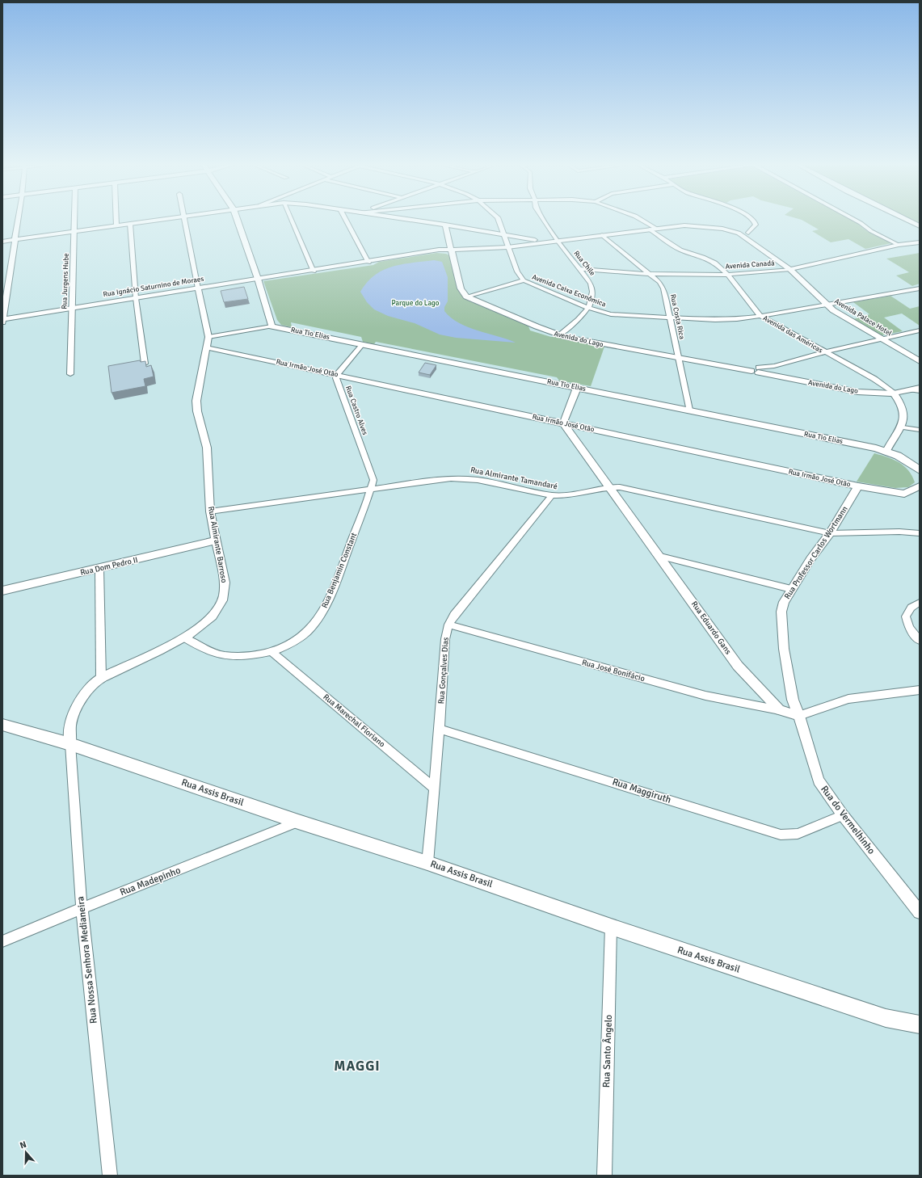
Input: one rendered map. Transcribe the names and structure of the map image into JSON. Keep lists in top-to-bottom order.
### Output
{
  "streets": {
    "main road": ["Rua Tio Elias", "Rua Assis Brasil"],
    "street": [
      "Rua Chile",
      "Avenida Canadá",
      "Rua Jurgens Hube",
      "Rua Ignácio Saturnino de Moraes",
      "Avenida Caixa Econômica",
      "Rua Costa Rica",
      "Avenida Palace Hotel",
      "Avenida das Américas",
      "Avenida do Lago",
      "Rua Irmão José Otão",
      "Rua Castro Alves",
      "Rua Almirante Tamandaré",
      "Rua Almirante Barroso",
      "Rua Professor Carlos Wortmann",
      "Rua Dom Pedro II",
      "Rua Benjamin Constant",
      "Rua Eduardo Gans",
      "Rua Gonçalves Dias",
      "Rua José Bonifácio",
      "Rua Marechal Floriano",
      "Rua Maggiruth",
      "Rua do Vermelhinho",
      "Rua Madepinho",
      "Rua Nossa Senhora Medianeira",
      "Rua Santo Ângelo"
    ]
  },
  "crossings": [
    ["Rua Chile", "Avenida Canadá"],
    ["Rua Chile", "Rua Ignácio Saturnino de Moraes"],
    ["Rua Chile", "Avenida Caixa Econômica"],
    ["Rua Chile", "Avenida do Lago"],
    ["Avenida Canadá", "Rua Costa Rica"],
    ["Avenida Canadá", "Avenida Palace Hotel"],
    ["Avenida Canadá", "Avenida das Américas"],
    ["Rua Jurgens Hube", "Rua Ignácio Saturnino de Moraes"],
    ["Rua Ignácio Saturnino de Moraes", "Avenida Caixa Econômica"],
    ["Rua Ignácio Saturnino de Moraes", "Rua Costa Rica"],
    ["Rua Ignácio Saturnino de Moraes", "Avenida Palace Hotel"],
    ["Rua Ignácio Saturnino de Moraes", "Avenida das Américas"],
    ["Rua Ignácio Saturnino de Moraes", "Rua Almirante Barroso"],
    ["Avenida Caixa Econômica", "Rua Costa Rica"],
    ["Avenida Caixa Econômica", "Avenida Palace Hotel"],
    ["Avenida Caixa Econômica", "Avenida das Américas"],
    ["Rua Costa Rica", "Rua Tio Elias"],
    ["Rua Costa Rica", "Avenida do Lago"],
    ["Rua Tio Elias", "Avenida das Américas"],
    ["Rua Tio Elias", "Rua Almirante Barroso"],
    ["Avenida das Américas", "Avenida do Lago"],
    ["Rua Irmão José Otão", "Rua Castro Alves"],
    ["Rua Irmão José Otão", "Rua Almirante Barroso"],
    ["Rua Irmão José Otão", "Rua Professor Carlos Wortmann"],
    ["Rua Irmão José Otão", "Rua Eduardo Gans"],
    ["Rua Castro Alves", "Rua Almirante Tamandaré"],
    ["Rua Castro Alves", "Rua Benjamin Constant"],
    ["Rua Almirante Tamandaré", "Rua Almirante Barroso"],
    ["Rua Almirante Tamandaré", "Rua Professor Carlos Wortmann"],
    ["Rua Almirante Tamandaré", "Rua Benjamin Constant"],
    ["Rua Almirante Tamandaré", "Rua Eduardo Gans"],
    ["Rua Almirante Tamandaré", "Rua Gonçalves Dias"],
    ["Rua Almirante Barroso", "Rua Dom Pedro II"],
    ["Rua Almirante Barroso", "Rua Benjamin Constant"],
    ["Rua Almirante Barroso", "Rua Assis Brasil"],
    ["Rua Almirante Barroso", "Rua Nossa Senhora Medianeira"],
    ["Rua Professor Carlos Wortmann", "Rua do Vermelhinho"],
    ["Rua Benjamin Constant", "Rua Marechal Floriano"],
    ["Rua Eduardo Gans", "Rua José Bonifácio"],
    ["Rua Gonçalves Dias", "Rua José Bonifácio"],
    ["Rua Gonçalves Dias", "Rua Marechal Floriano"],
    ["Rua Gonçalves Dias", "Rua Maggiruth"],
    ["Rua Gonçalves Dias", "Rua Assis Brasil"],
    ["Rua Maggiruth", "Rua do Vermelhinho"],
    ["Rua Assis Brasil", "Rua Madepinho"],
    ["Rua Assis Brasil", "Rua Nossa Senhora Medianeira"],
    ["Rua Assis Brasil", "Rua Santo Ângelo"],
    ["Rua Madepinho", "Rua Nossa Senhora Medianeira"]
  ],
  "districts": ["MAGGI"],
  "parks": ["Parque do Lago"],
  "north": "top"
}
